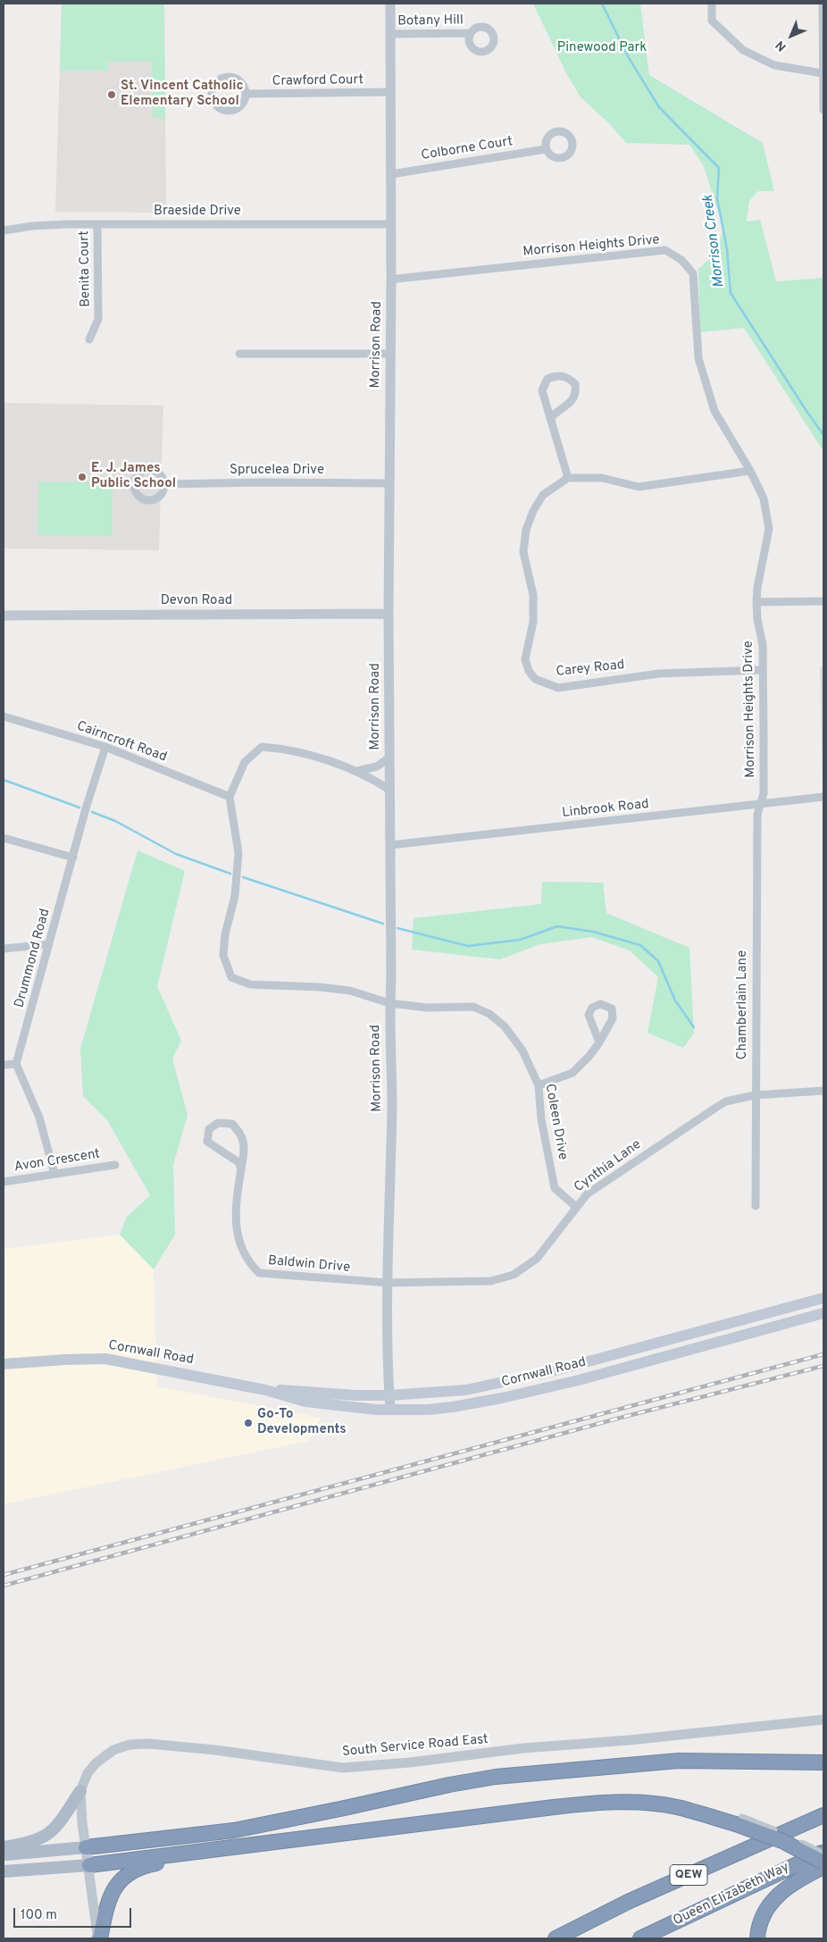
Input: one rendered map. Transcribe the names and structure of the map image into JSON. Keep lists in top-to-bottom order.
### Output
{
  "streets": {
    "highway": ["QEW", "Queen Elizabeth Way"],
    "main road": ["Cornwall Road"],
    "street": [
      "Botany Hill",
      "Crawford Court",
      "Colborne Court",
      "Braeside Drive",
      "Morrison Heights Drive",
      "Benita Court",
      "Morrison Road",
      "Sprucelea Drive",
      "Devon Road",
      "Carey Road",
      "Cairncroft Road",
      "Linbrook Road",
      "Drummond Road",
      "Chamberlain Lane",
      "Coleen Drive",
      "Avon Crescent",
      "Cynthia Lane",
      "Baldwin Drive",
      "South Service Road East"
    ]
  },
  "crossings": [
    ["Botany Hill", "Morrison Road"],
    ["Crawford Court", "Morrison Road"],
    ["Colborne Court", "Morrison Road"],
    ["Braeside Drive", "Benita Court"],
    ["Braeside Drive", "Morrison Road"],
    ["Morrison Heights Drive", "Morrison Road"],
    ["Morrison Heights Drive", "Carey Road"],
    ["Morrison Heights Drive", "Linbrook Road"],
    ["Morrison Heights Drive", "Chamberlain Lane"],
    ["Morrison Road", "Sprucelea Drive"],
    ["Morrison Road", "Devon Road"],
    ["Morrison Road", "Linbrook Road"],
    ["Morrison Road", "Coleen Drive"],
    ["Morrison Road", "Cynthia Lane"],
    ["Morrison Road", "Baldwin Drive"],
    ["Morrison Road", "Cornwall Road"],
    ["Cairncroft Road", "Drummond Road"],
    ["Cairncroft Road", "Coleen Drive"],
    ["Linbrook Road", "Chamberlain Lane"],
    ["Chamberlain Lane", "Cynthia Lane"],
    ["Coleen Drive", "Cynthia Lane"],
    ["Cynthia Lane", "Baldwin Drive"]
  ],
  "water": ["Morrison Creek"],
  "parks": ["Pinewood Park"],
  "places": ["St. Vincent Catholic Elementary School", "E. J. James Public School", "Go-To Developments"],
  "scale_bar": "100 m",
  "north": "bottom left"
}
